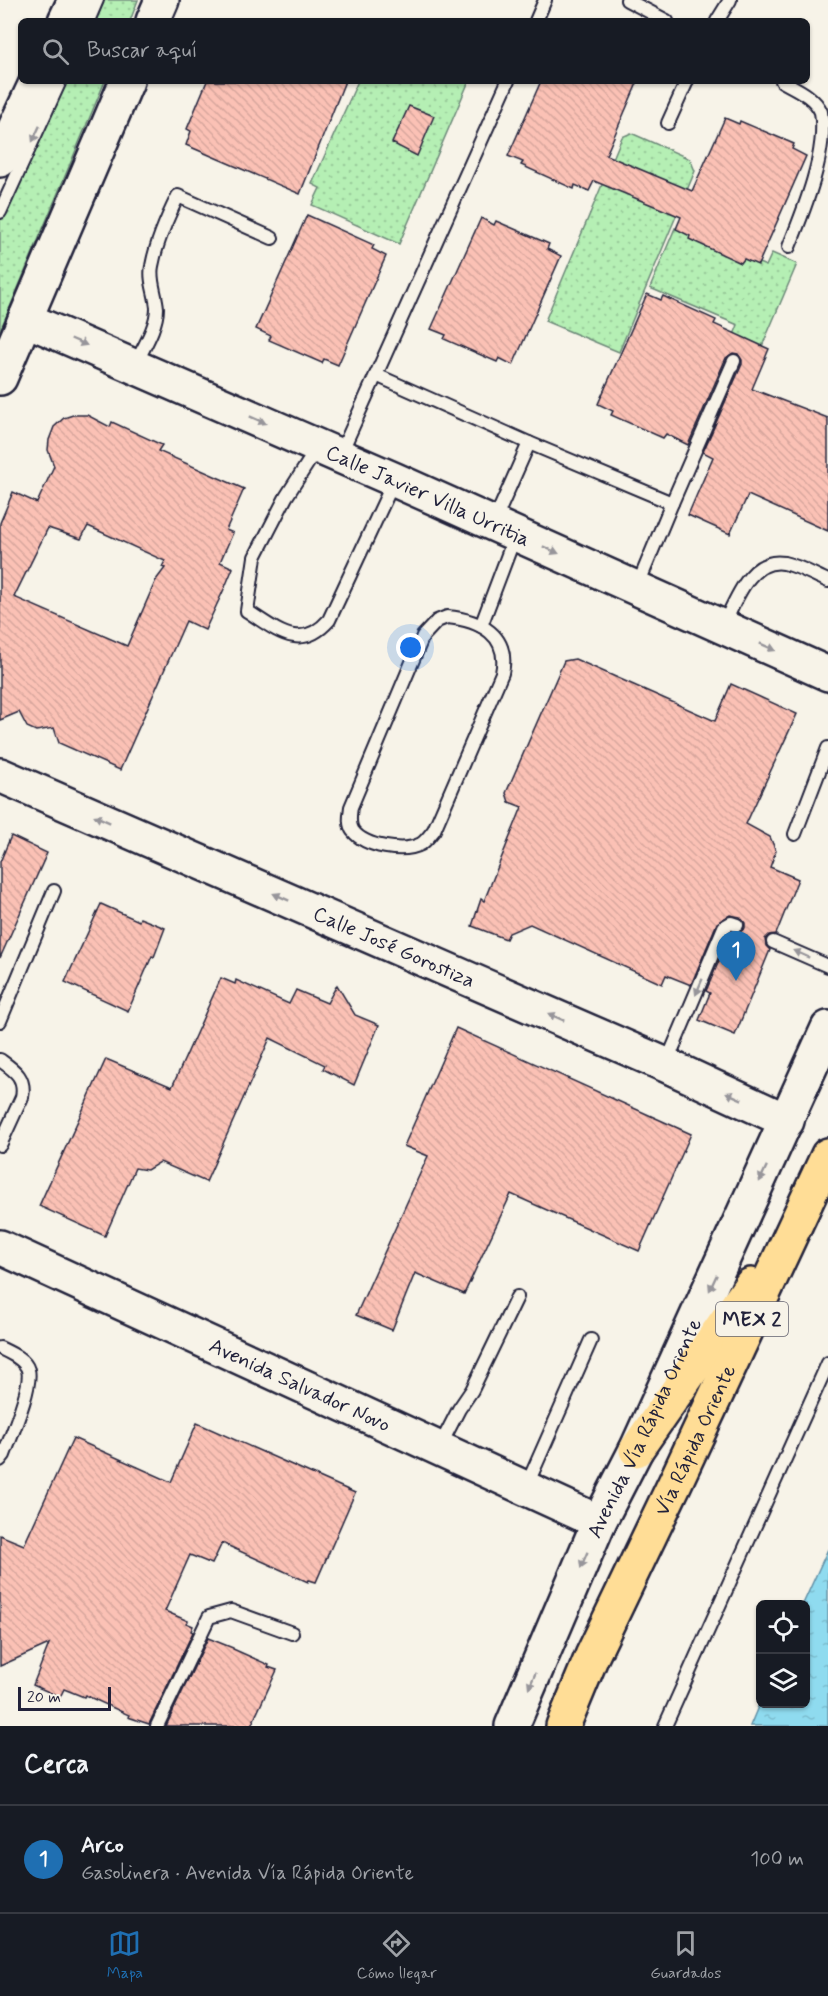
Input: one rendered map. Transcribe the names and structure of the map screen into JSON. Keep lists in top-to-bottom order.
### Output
{
  "streets": {
    "highway": ["MEX 2", "Vía Rápida Oriente"],
    "street": [
      "Calle Javier Villa Urritia",
      "Calle José Gorostiza",
      "Avenida Salvador Novo",
      "Avenida Vía Rápida Oriente"
    ]
  },
  "crossings": [
    ["Calle José Gorostiza", "Avenida Vía Rápida Oriente"],
    ["Avenida Salvador Novo", "Avenida Vía Rápida Oriente"]
  ],
  "one_way": ["Calle Javier Villa Urritia", "Calle José Gorostiza", "Avenida Vía Rápida Oriente"],
  "scale_bar": "20 m",
  "page": {
    "search": "Buscar aquí",
    "pins": "1",
    "scale": "20 m",
    "heading": "Cerca",
    "list": [
      {
        "mark": "1",
        "name": "Arco",
        "note": "Gasolinera · Avenida Vía Rápida Oriente",
        "value": "100 m"
      }
    ],
    "nav": ["Mapa", "Cómo llegar", "Guardados"]
  }
}
